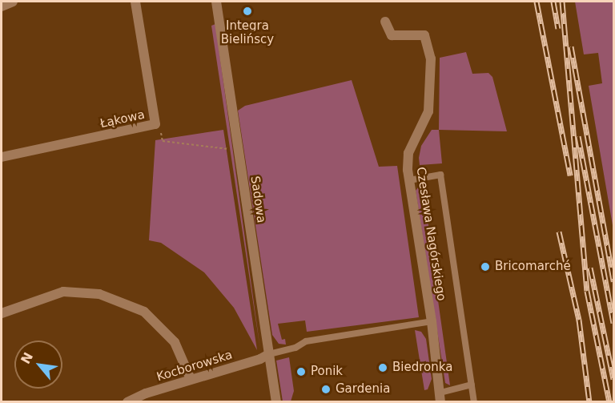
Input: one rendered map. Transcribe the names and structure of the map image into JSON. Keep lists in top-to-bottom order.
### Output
{
  "streets": {
    "street": [
      "Łąkowa",
      "Sadowa",
      "Czesława Nagórskiego",
      "Kocborowska"
    ]
  },
  "crossings": [
    ["Sadowa", "Kocborowska"]
  ],
  "places": [
    "Integra Bielińscy",
    "Bricomarché",
    "Biedronka",
    "Ponik",
    "Gardenia"
  ],
  "north": "top left"
}
